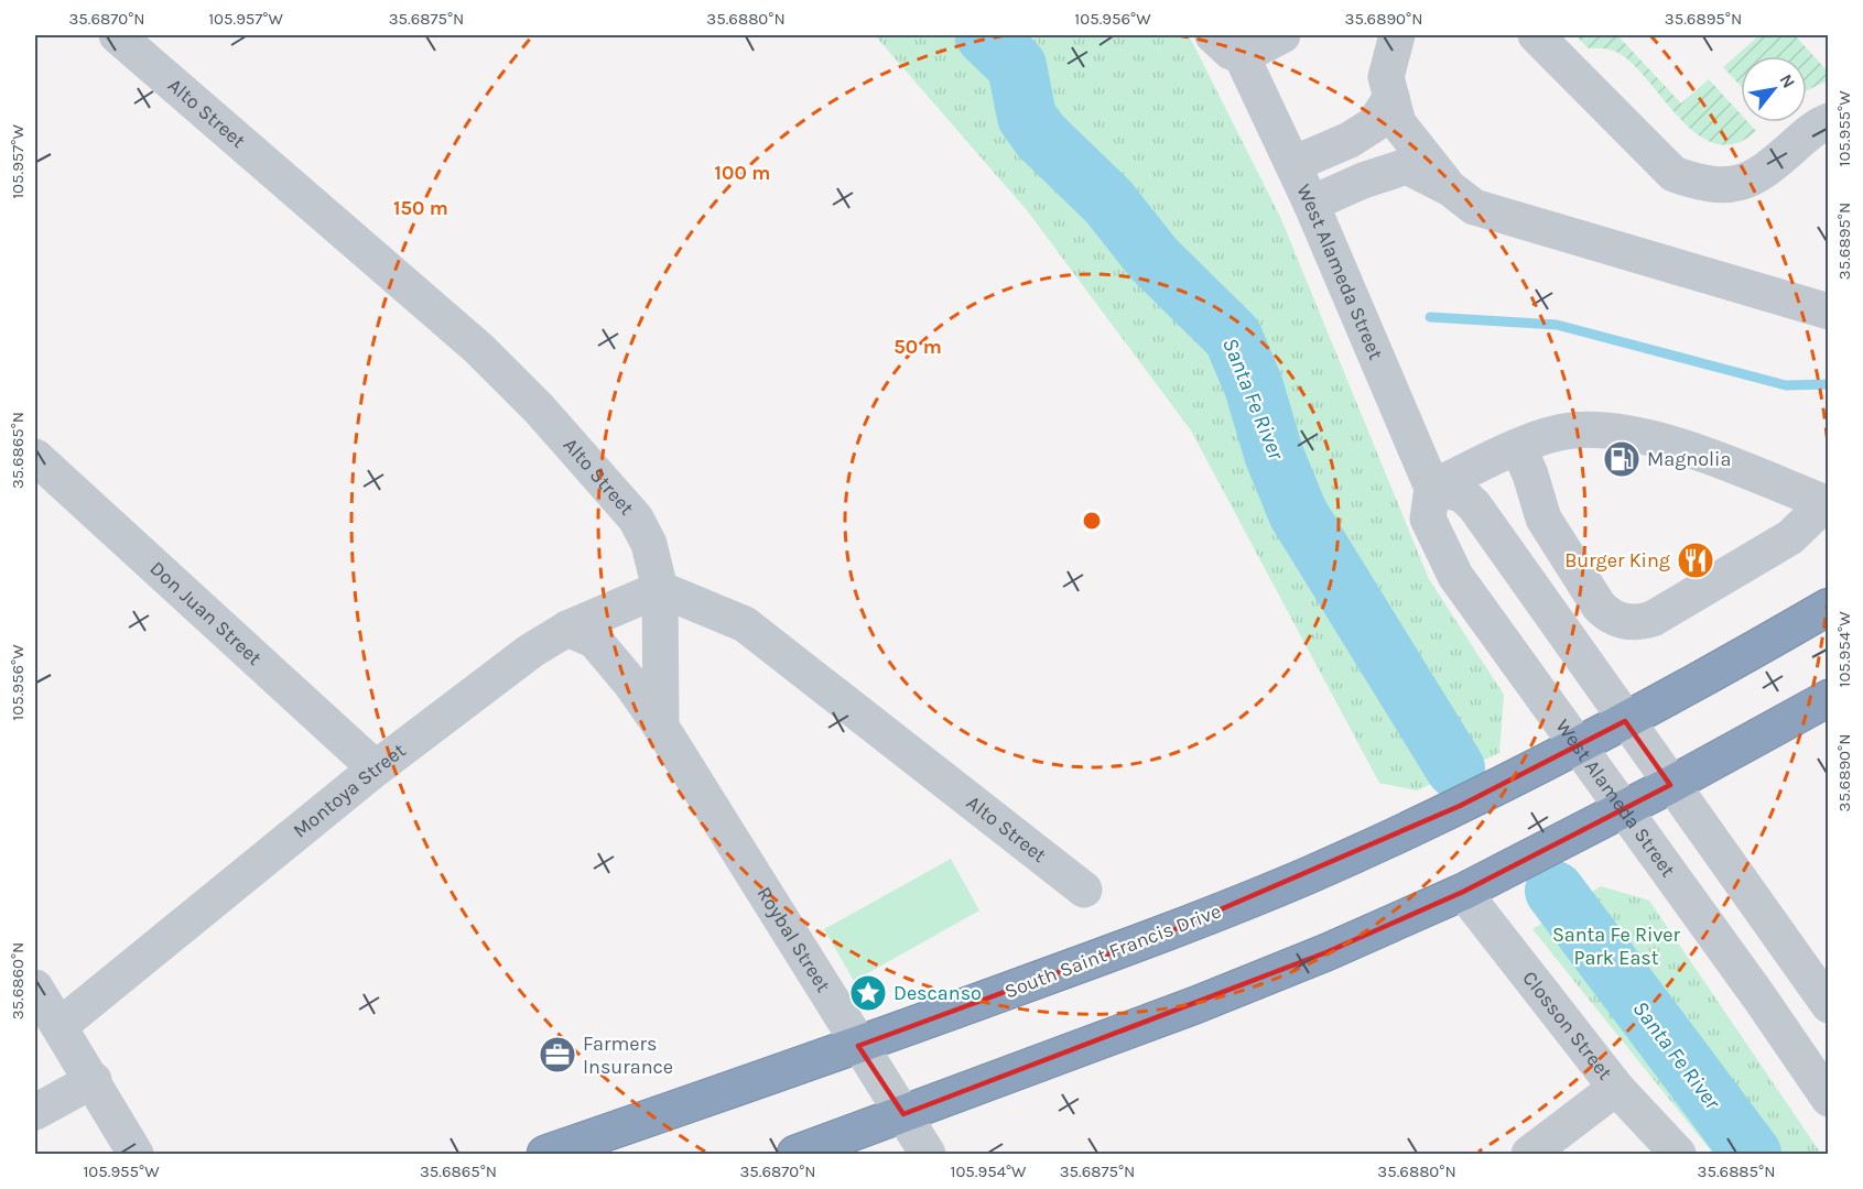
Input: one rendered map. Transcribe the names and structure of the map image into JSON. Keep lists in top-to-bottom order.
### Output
{
  "streets": {
    "highway": ["South Saint Francis Drive"],
    "street": [
      "Alto Street",
      "West Alameda Street",
      "Don Juan Street",
      "Montoya Street",
      "Roybal Street",
      "Closson Street"
    ]
  },
  "crossings": [
    ["Alto Street", "Montoya Street"],
    ["West Alameda Street", "South Saint Francis Drive"],
    ["Don Juan Street", "Montoya Street"],
    ["Montoya Street", "Roybal Street"],
    ["Roybal Street", "South Saint Francis Drive"]
  ],
  "water": ["Santa Fe River"],
  "parks": ["Santa Fe River Park East"],
  "places": {
    "fuel station": ["Magnolia"],
    "restaurant": ["Burger King"],
    "place": ["Descanso"],
    "office": ["Farmers Insurance"]
  },
  "north": "top right",
  "coordinates": [
    "35.6870°N",
    "105.957°W",
    "35.6875°N",
    "35.6880°N",
    "105.956°W",
    "35.6890°N",
    "35.6895°N",
    "105.955°W",
    "35.6865°N",
    "105.954°W",
    "35.6860°N",
    "35.6885°N"
  ],
  "rings": ["100 m", "150 m", "50 m"]
}
